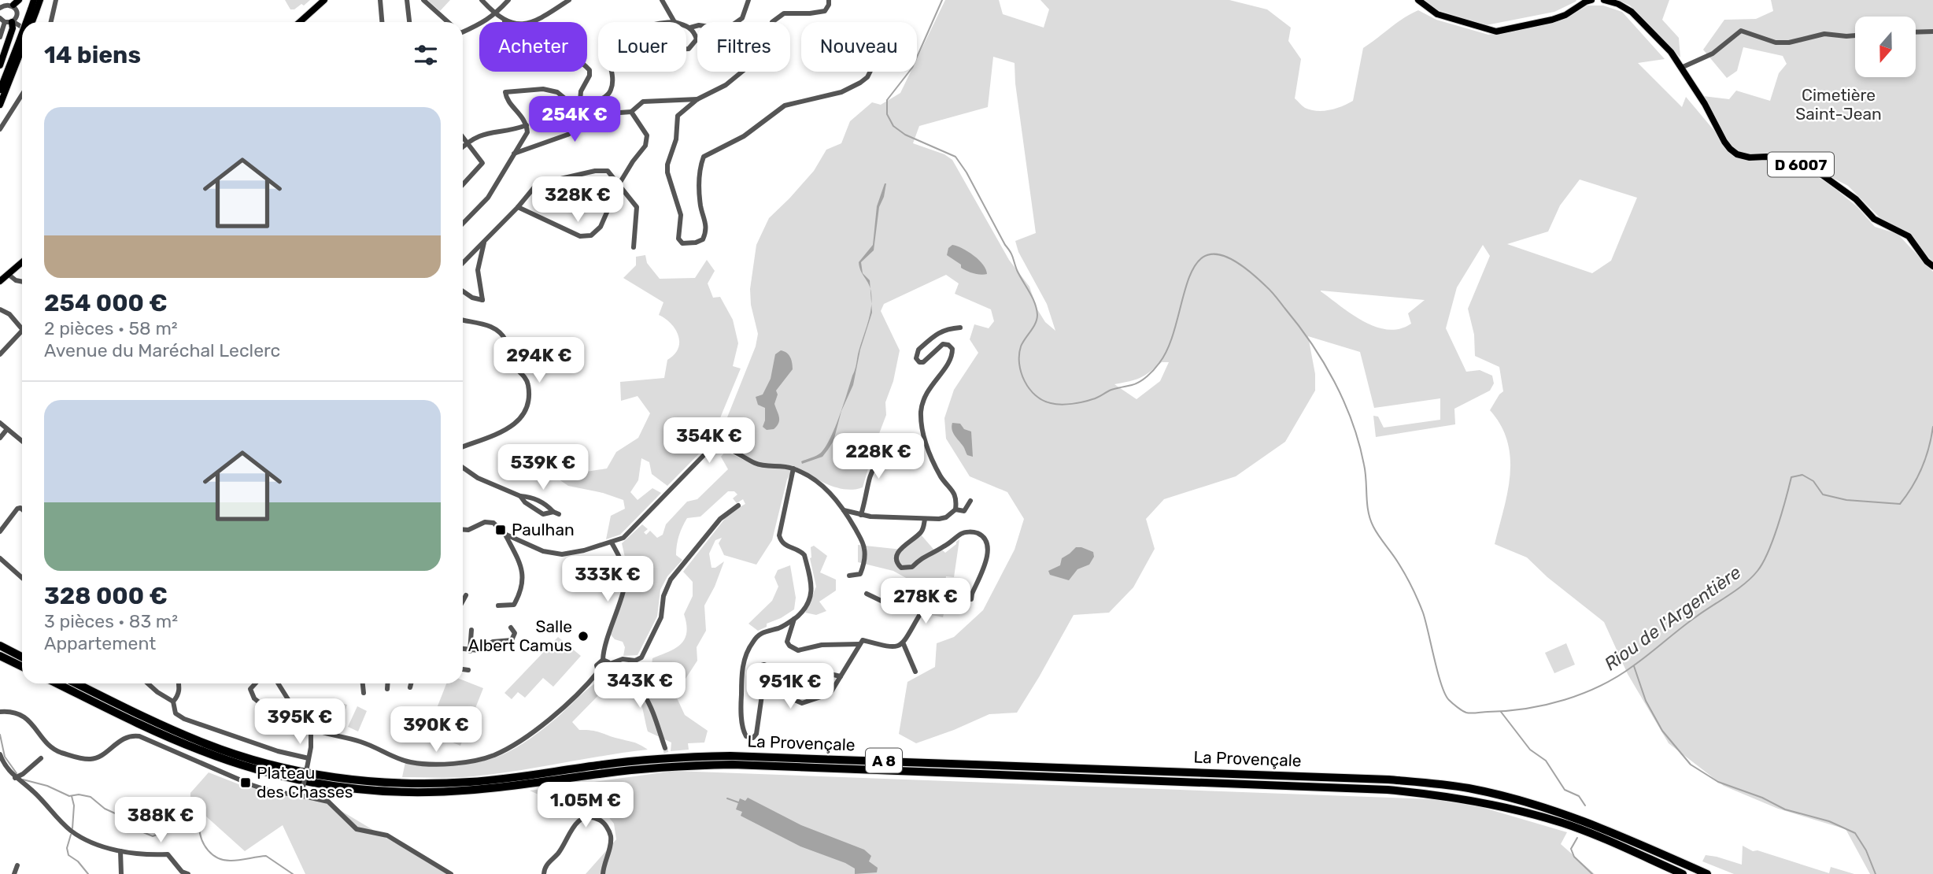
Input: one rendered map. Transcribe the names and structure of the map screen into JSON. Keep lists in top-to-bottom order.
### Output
{
  "streets": {
    "highway": ["La Provençale", "A 8"],
    "main road": ["D 6007"]
  },
  "water": ["Riou de l'Argentière"],
  "parks": ["Cimetière Saint-Jean"],
  "places": {
    "transit": ["Paulhan", "Plateau des Chasses"],
    "other": ["Salle Albert Camus"]
  },
  "north": "bottom",
  "page": {
    "chip": [
      "Acheter",
      "Louer",
      "Filtres",
      "Nouveau"
    ],
    "heading": "14 biens",
    "list": [
      {
        "name": "254 000 €",
        "note": "2 pièces · 58 m² · Avenue du Maréchal Leclerc"
      },
      {
        "name": "328 000 €",
        "note": "3 pièces · 83 m² · Appartement"
      }
    ],
    "price": [
      "254K €",
      "328K €",
      "294K €",
      "354K €",
      "228K €",
      "539K €",
      "333K €",
      "278K €",
      "343K €",
      "951K €",
      "395K €",
      "390K €",
      "1.05M €",
      "388K €"
    ]
  }
}
